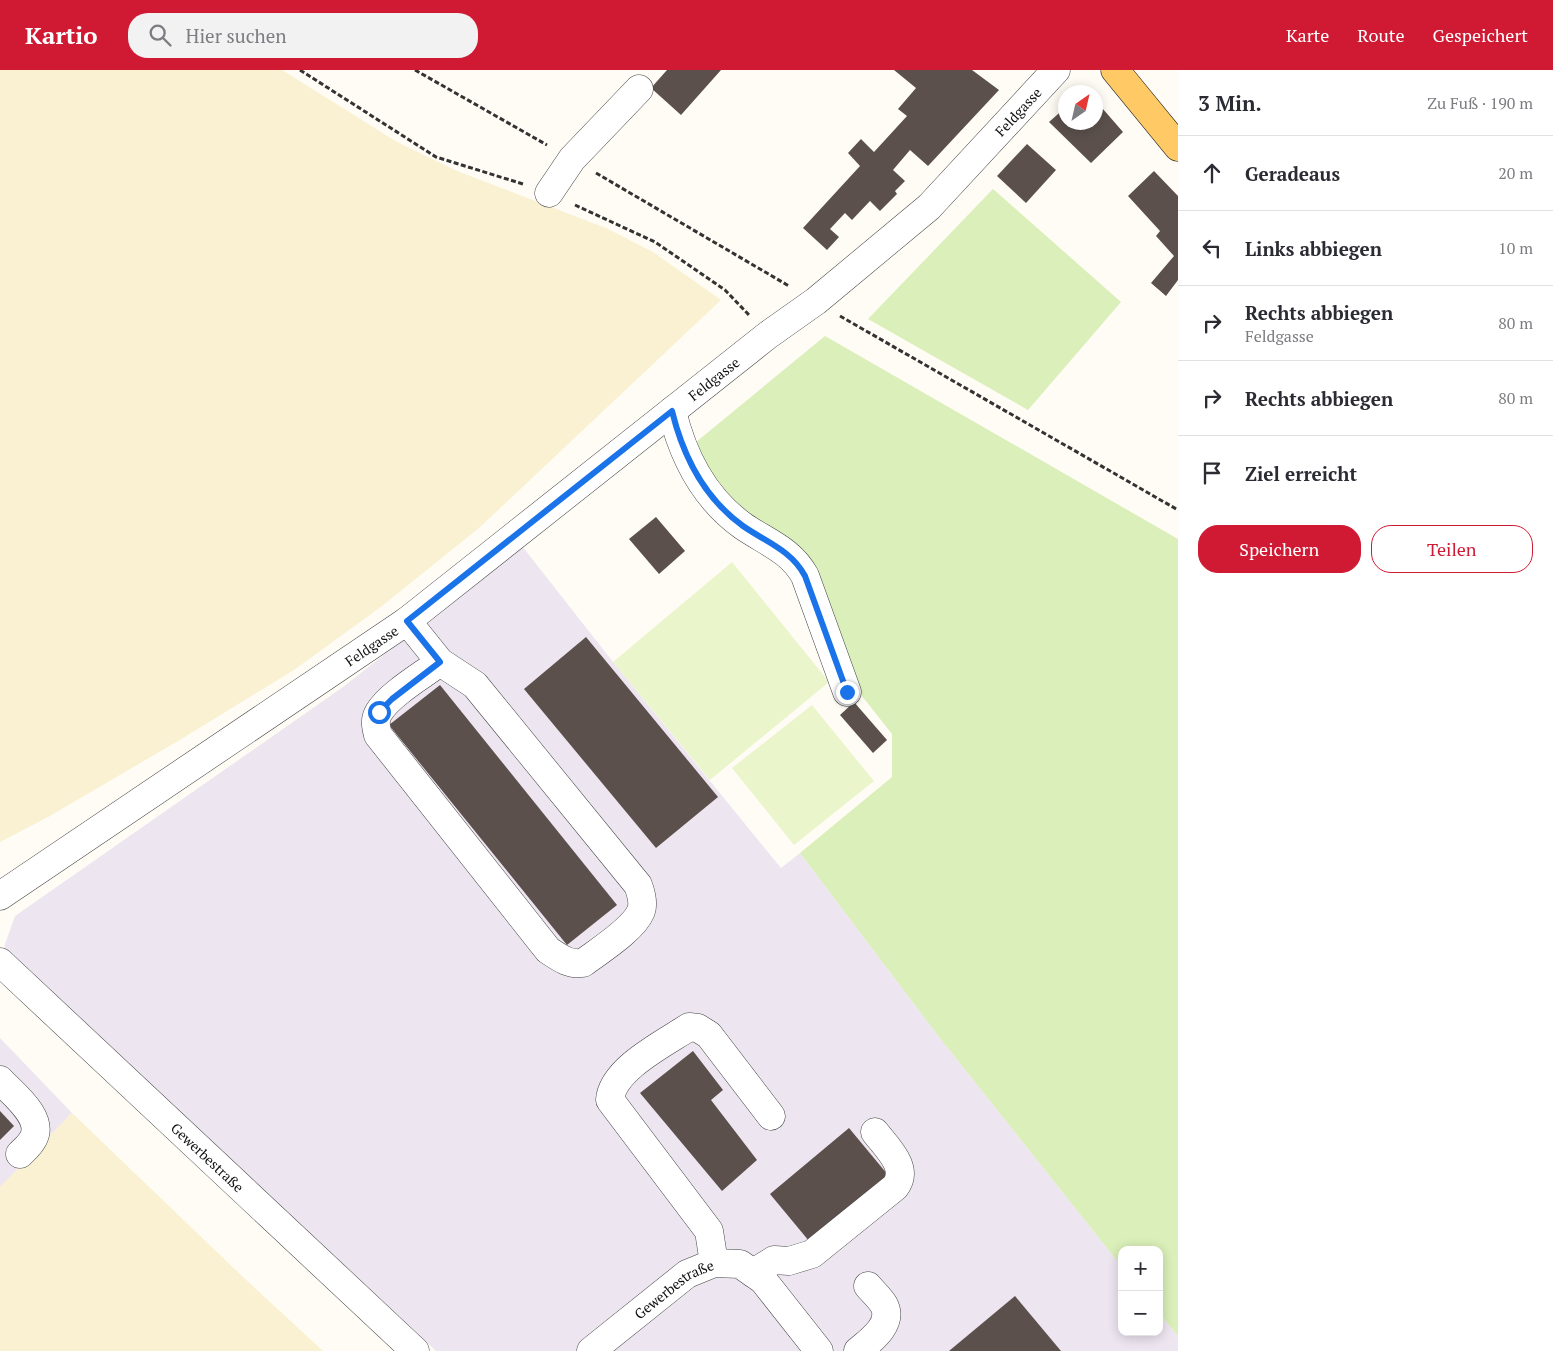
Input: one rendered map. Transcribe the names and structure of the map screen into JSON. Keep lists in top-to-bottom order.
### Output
{
  "streets": {
    "street": ["Feldgasse", "Gewerbestraße"]
  },
  "north": "top right",
  "page": {
    "header": "Kartio",
    "search": "Hier suchen",
    "nav": ["Karte", "Route", "Gespeichert"],
    "heading": ["3 Min.", "Zu Fuß · 190 m"],
    "list": [
      ["Geradeaus", "20 m"],
      ["Links abbiegen", "10 m"],
      ["Rechts abbiegen", "Feldgasse", "80 m"],
      ["Rechts abbiegen", "80 m"],
      "Ziel erreicht"
    ],
    "buttons": ["Speichern", "Teilen"],
    "map_buttons": ["+", "−"]
  }
}
